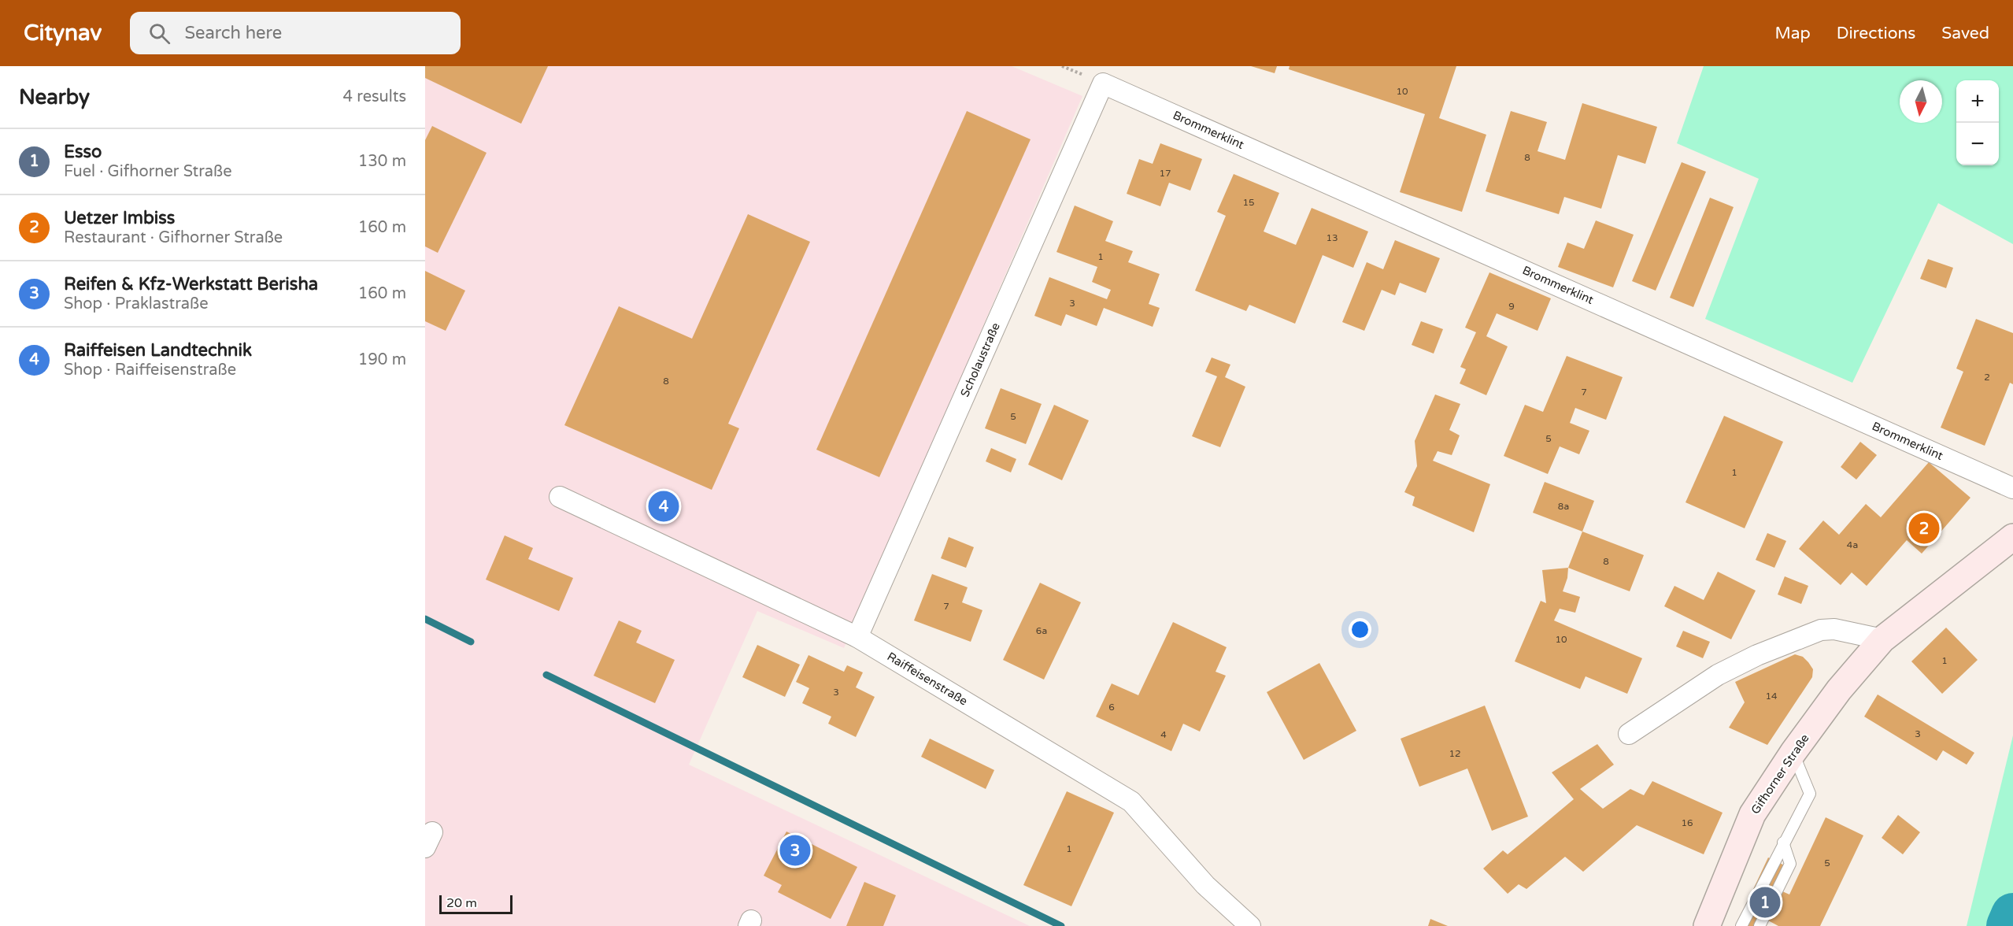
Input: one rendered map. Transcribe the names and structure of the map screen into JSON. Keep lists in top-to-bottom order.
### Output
{
  "streets": {
    "street": [
      "Brommerklint",
      "Scholaustraße",
      "Raiffeisenstraße",
      "Gifhorner Straße"
    ]
  },
  "crossings": [
    ["Brommerklint", "Scholaustraße"],
    ["Scholaustraße", "Raiffeisenstraße"]
  ],
  "house_numbers": [
    "10",
    "8",
    "17",
    "15",
    "13",
    "1",
    "3",
    "9",
    "2",
    "8",
    "7",
    "5",
    "5",
    "1",
    "8a",
    "4a",
    "8",
    "7",
    "6a",
    "10",
    "1",
    "3",
    "14",
    "6",
    "3",
    "4",
    "12",
    "16",
    "1",
    "5"
  ],
  "scale_bar": "20 m",
  "north": "bottom",
  "page": {
    "header": "Citynav",
    "search": "Search here",
    "nav": ["Map", "Directions", "Saved"],
    "heading": ["Nearby", "4 results"],
    "map_buttons": ["+", "−"],
    "list": [
      {
        "mark": "1",
        "name": "Esso",
        "note": "Fuel · Gifhorner Straße",
        "value": "130 m"
      },
      {
        "mark": "2",
        "name": "Uetzer Imbiss",
        "note": "Restaurant · Gifhorner Straße",
        "value": "160 m"
      },
      {
        "mark": "3",
        "name": "Reifen & Kfz-Werkstatt Berisha",
        "note": "Shop · Praklastraße",
        "value": "160 m"
      },
      {
        "mark": "4",
        "name": "Raiffeisen Landtechnik",
        "note": "Shop · Raiffeisenstraße",
        "value": "190 m"
      }
    ],
    "pins": [
      "4",
      "2",
      "3",
      "1"
    ],
    "scale": "20 m"
  }
}
